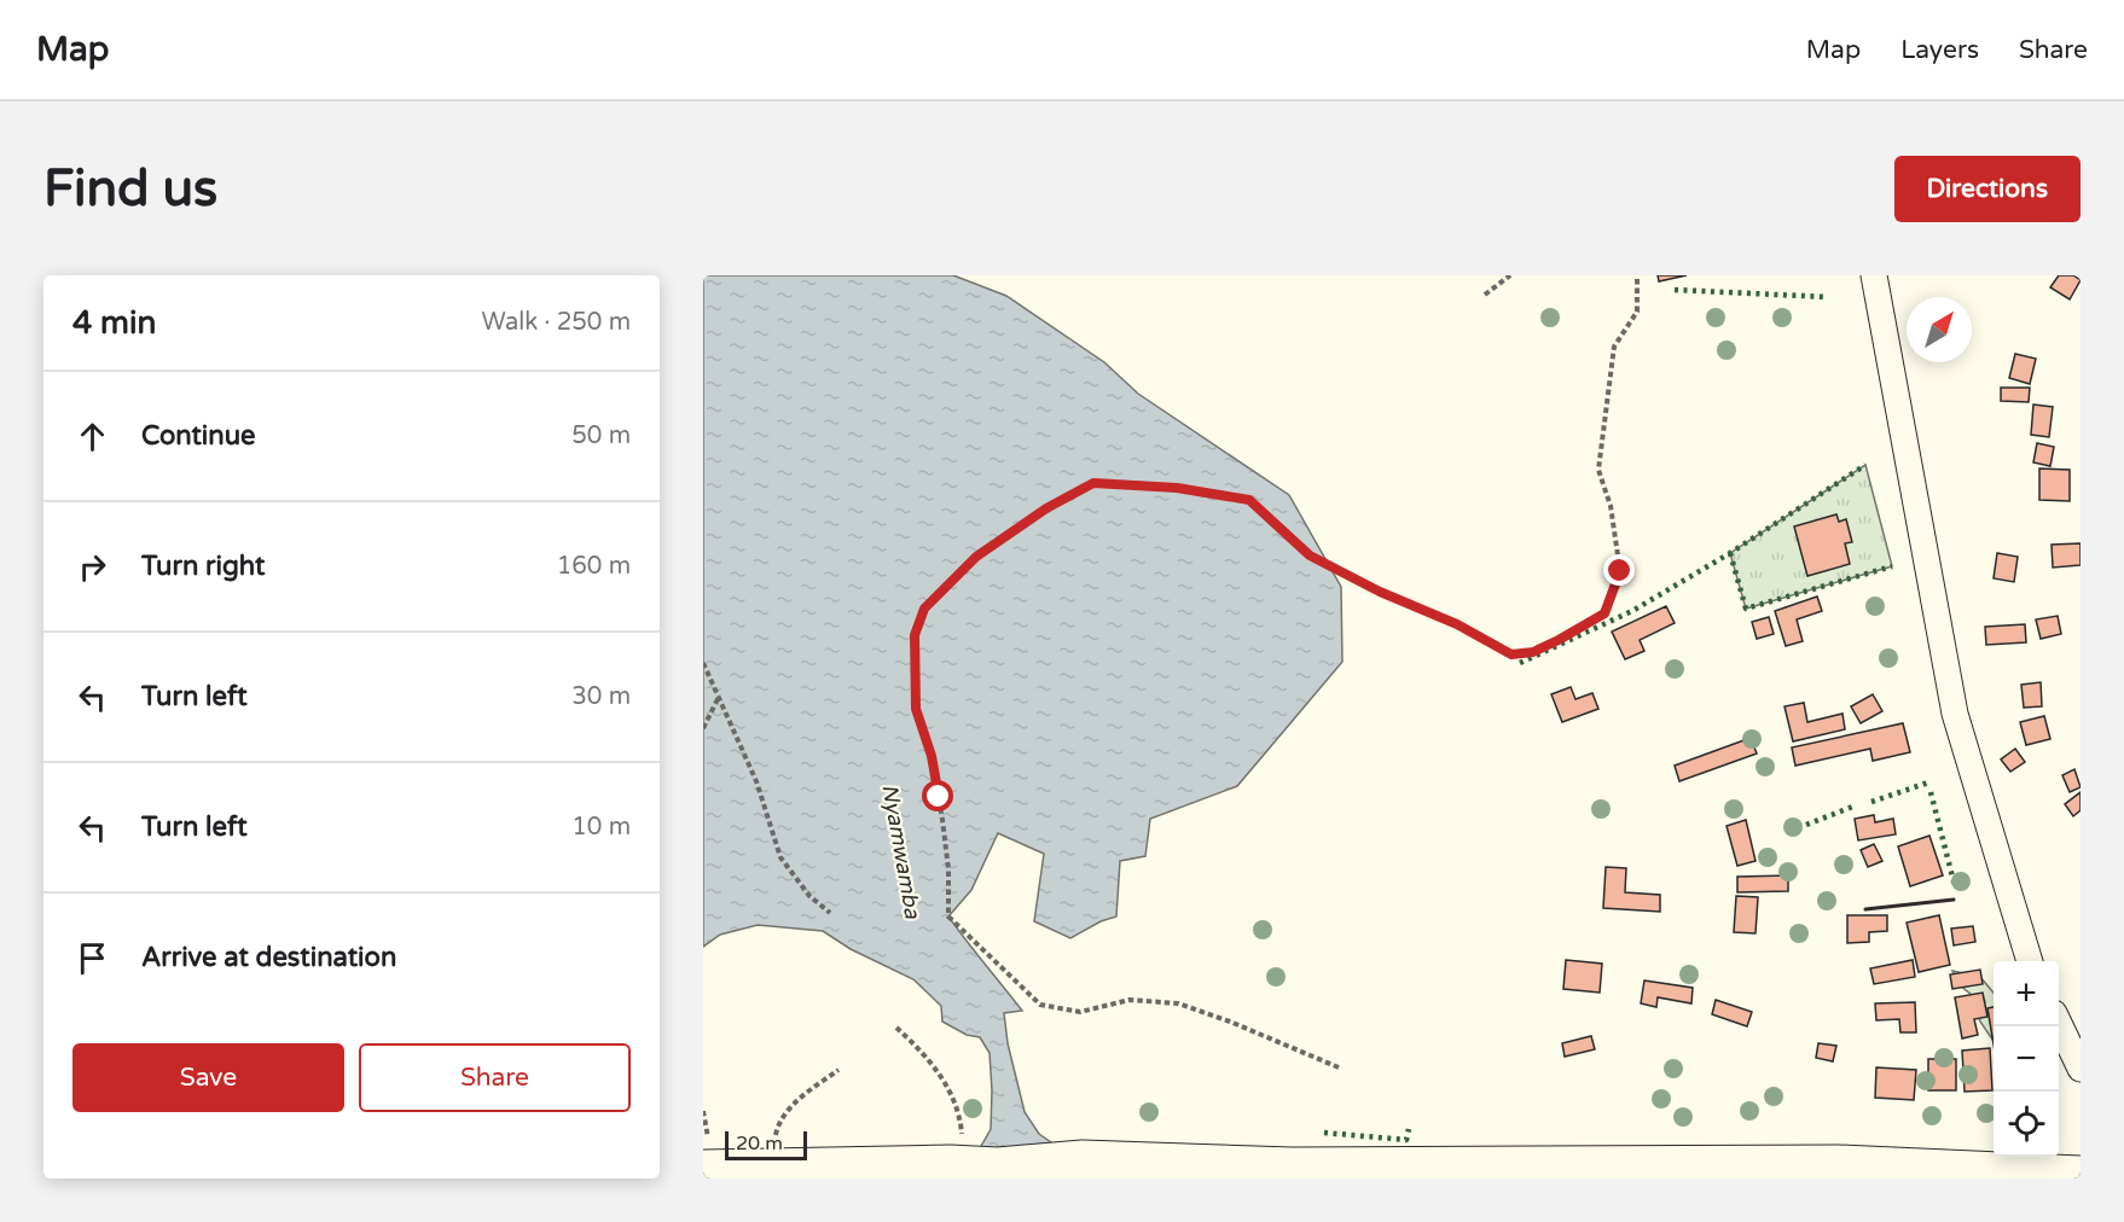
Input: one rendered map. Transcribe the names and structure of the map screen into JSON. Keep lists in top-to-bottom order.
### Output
{
  "water": ["Nyamwamba"],
  "scale_bar": "20 m",
  "north": "top right",
  "page": {
    "header": "Map",
    "nav": ["Map", "Layers", "Share"],
    "buttons": [
      "Directions",
      ["Save", "Share"]
    ],
    "title": "Find us",
    "heading": ["4 min", "Walk · 250 m"],
    "list": [
      ["Continue", "50 m"],
      ["Turn right", "160 m"],
      ["Turn left", "30 m"],
      ["Turn left", "10 m"],
      "Arrive at destination"
    ],
    "map_buttons": ["+", "−"],
    "scale": "20 m"
  }
}
